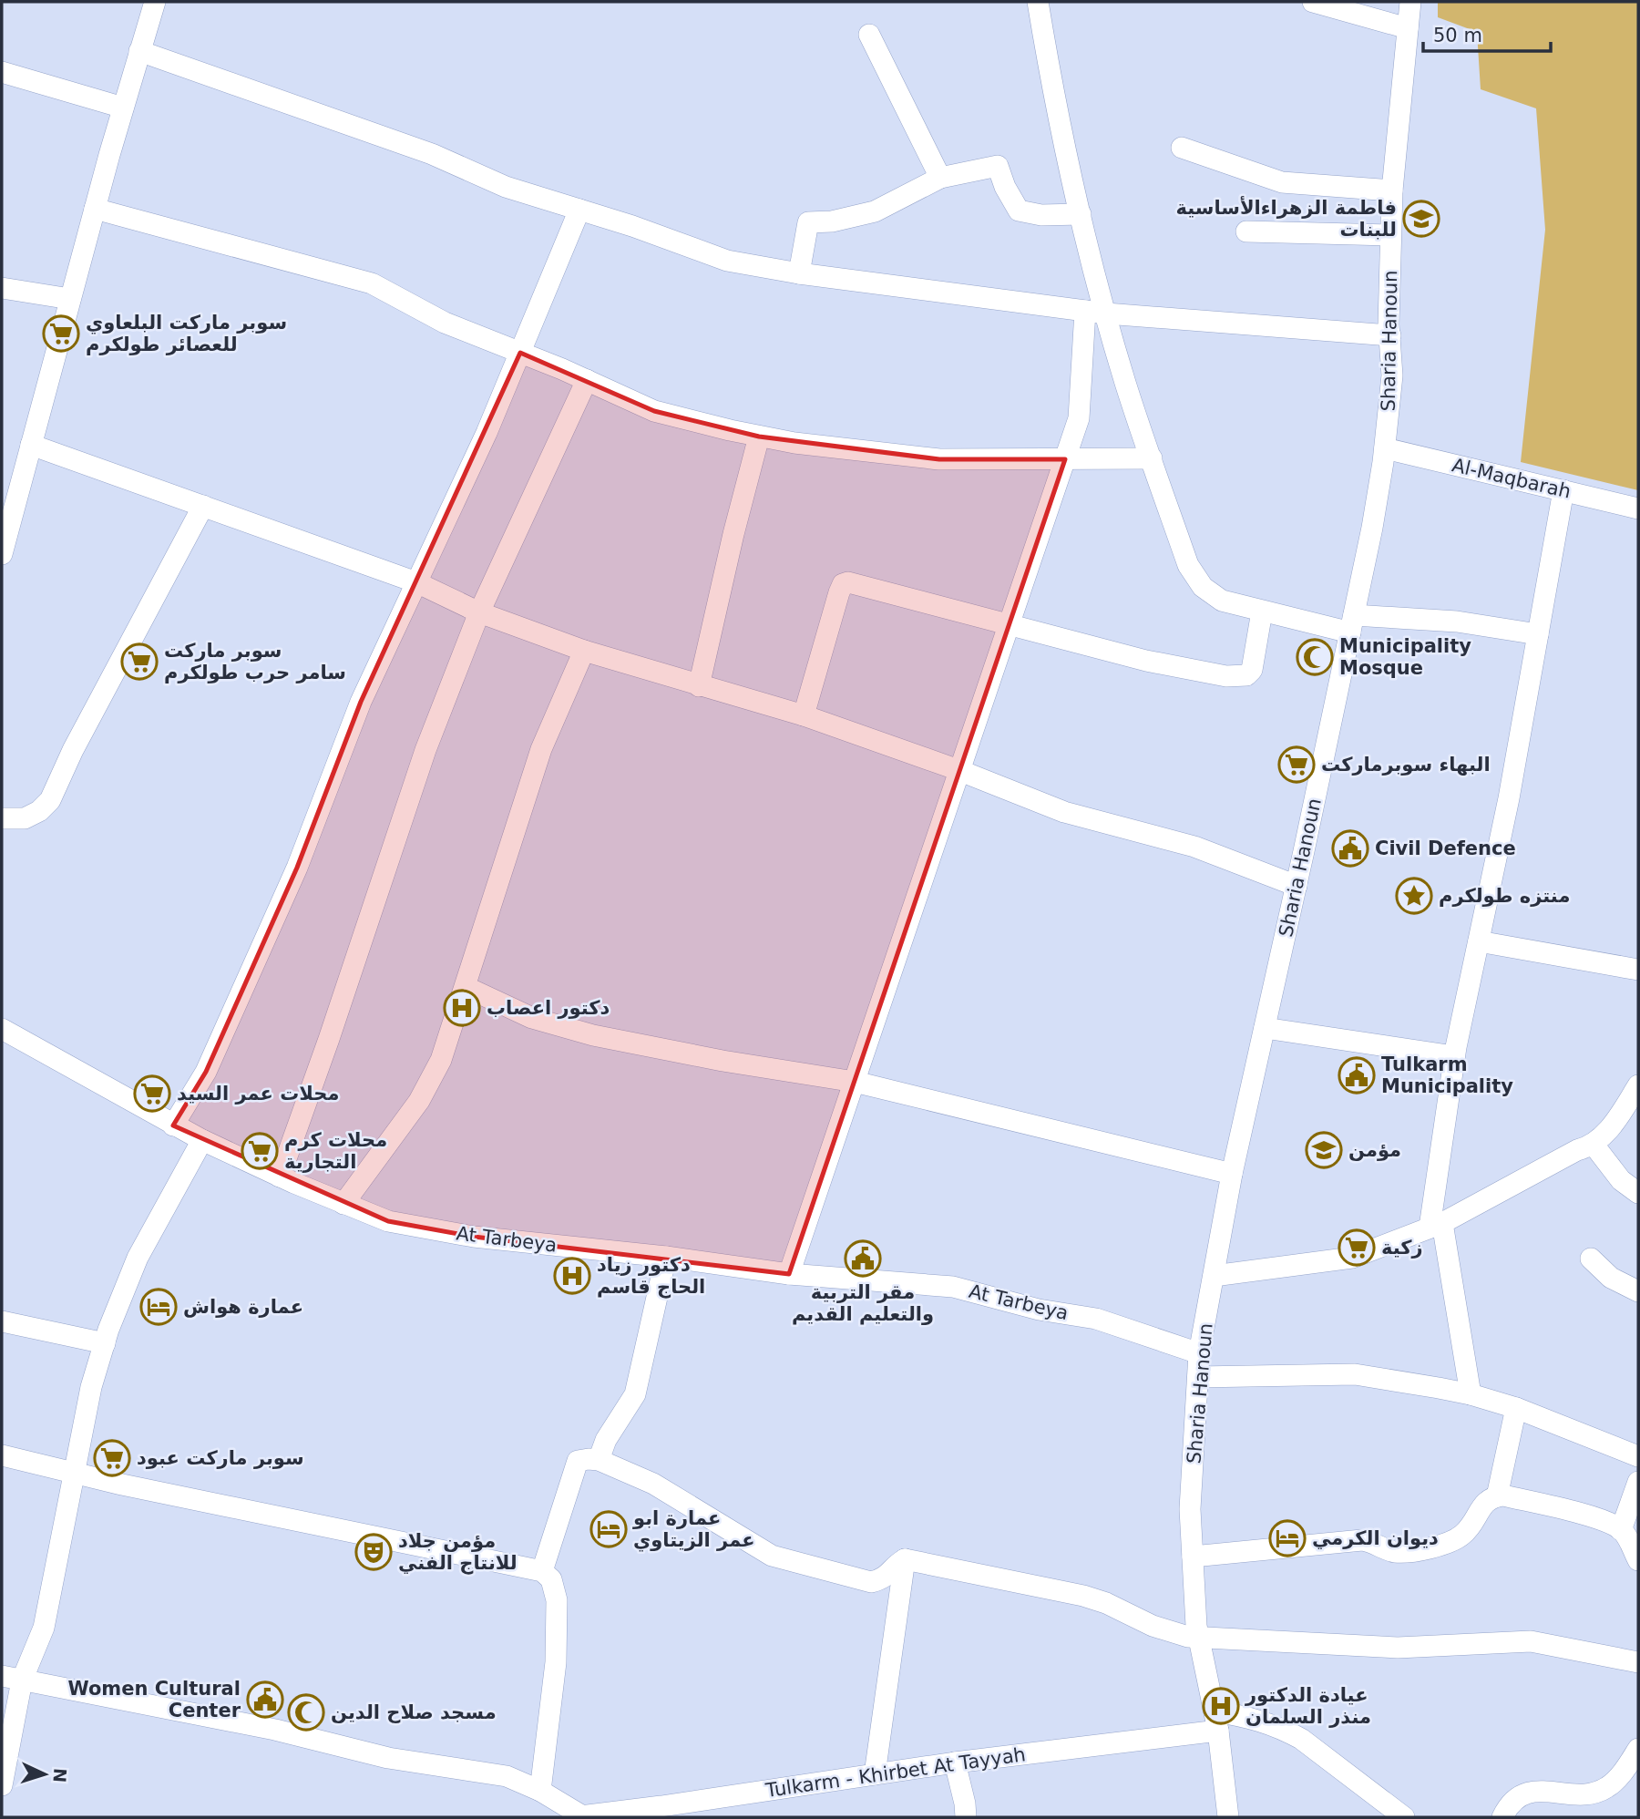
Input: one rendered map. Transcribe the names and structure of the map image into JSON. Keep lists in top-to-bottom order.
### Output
{
  "streets": {
    "street": [
      "Sharia Hanoun",
      "Al-Maqbarah",
      "At Tarbeya",
      "Tulkarm - Khirbet At Tayyah"
    ]
  },
  "crossings": [
    ["Sharia Hanoun", "Al-Maqbarah"],
    ["Sharia Hanoun", "At Tarbeya"],
    ["Sharia Hanoun", "Tulkarm - Khirbet At Tayyah"]
  ],
  "places": {
    "school or university": ["فاطمة الزهراءالأساسية للبنات", "مؤمن"],
    "supermarket": [
      "سوبر ماركت البلعاوي للعصائر طولكرم",
      "سوبر ماركت سامر حرب طولكرم",
      "البهاء سوبرماركت",
      "محلات عمر السيد",
      "محلات كرم التجارية",
      "زكية",
      "سوبر ماركت عبود"
    ],
    "mosque": ["Municipality Mosque", "مسجد صلاح الدين"],
    "public building": [
      "Civil Defence",
      "Tulkarm Municipality",
      "مقر التربية والتعليم القديم",
      "Women Cultural Center"
    ],
    "place": ["منتزه طولكرم"],
    "hospital": ["دكتور اعصاب", "دكتور زياد الحاج قاسم", "عيادة الدكتور منذر السلمان"],
    "hotel": ["عمارة هواش", "عمارة ابو عمر الزيتاوي", "ديوان الكرمي"],
    "theatre": ["مؤمن جلاد للانتاج الفني"]
  },
  "scale_bar": "50 m",
  "north": "right"
}
